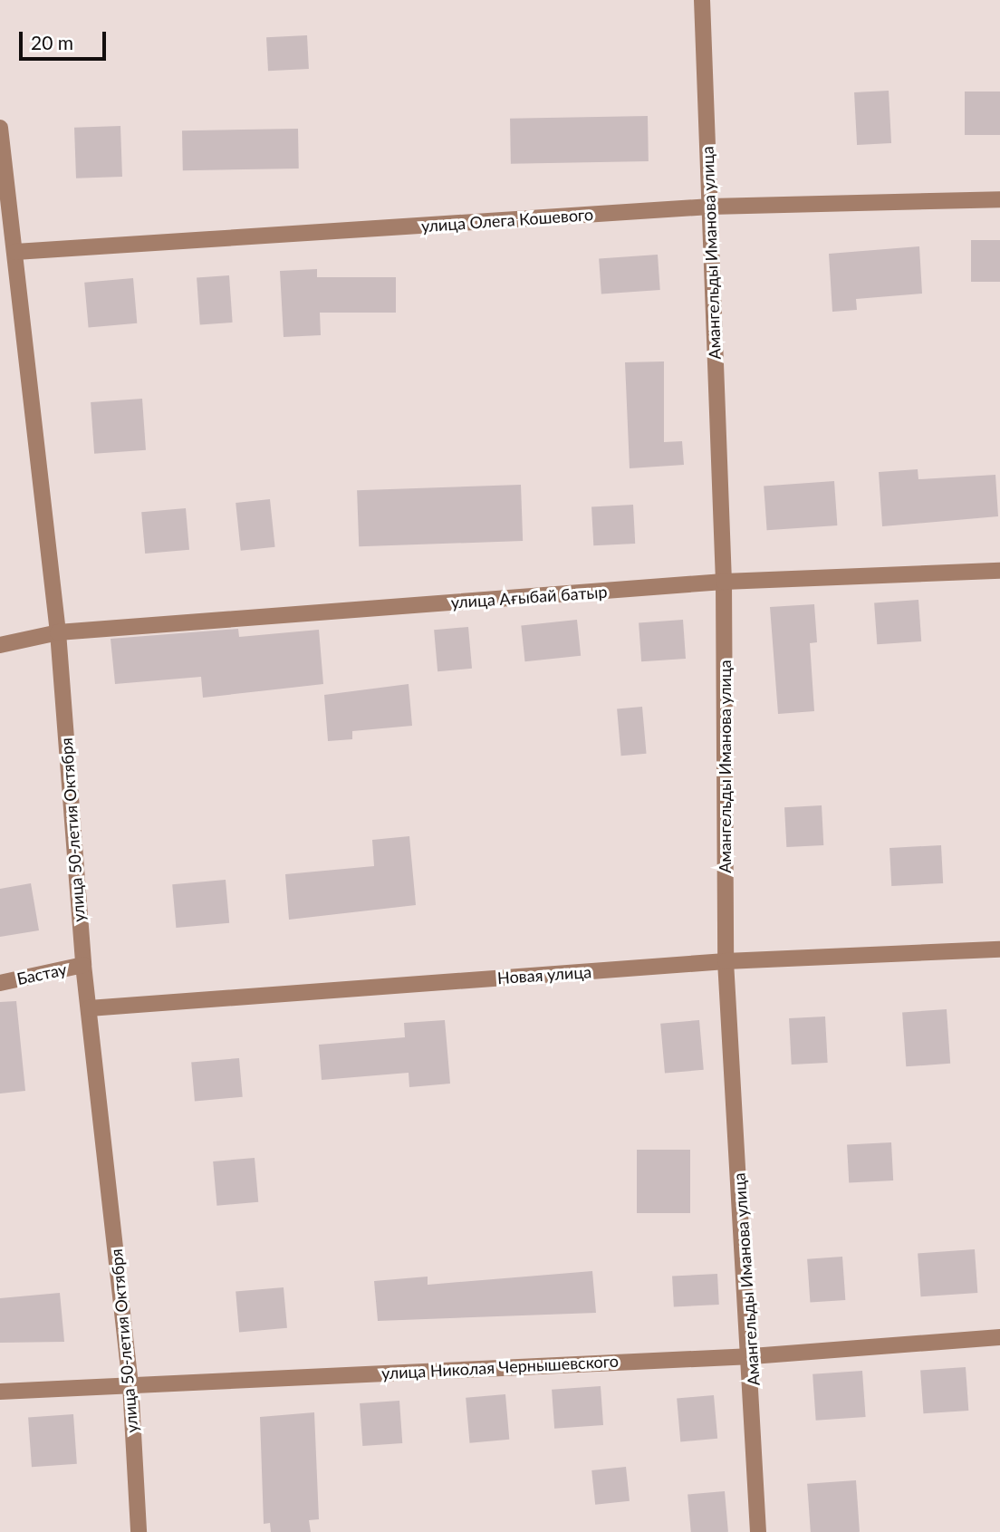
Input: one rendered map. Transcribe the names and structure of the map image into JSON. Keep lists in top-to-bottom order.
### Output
{
  "streets": {
    "street": [
      "улица Олега Кошевого",
      "Амангельды Иманова улица",
      "улица Ағыбай батыр",
      "улица 50-летия Октября",
      "Бастау",
      "Новая улица",
      "улица Николая Чернышевского"
    ]
  },
  "crossings": [
    ["улица Олега Кошевого", "Амангельды Иманова улица"],
    ["улица Олега Кошевого", "улица 50-летия Октября"],
    ["Амангельды Иманова улица", "улица Ағыбай батыр"],
    ["Амангельды Иманова улица", "Новая улица"],
    ["Амангельды Иманова улица", "улица Николая Чернышевского"],
    ["улица Ағыбай батыр", "улица 50-летия Октября"],
    ["улица 50-летия Октября", "Бастау"],
    ["улица 50-летия Октября", "Новая улица"],
    ["улица 50-летия Октября", "улица Николая Чернышевского"]
  ],
  "scale_bar": "20 m"
}
